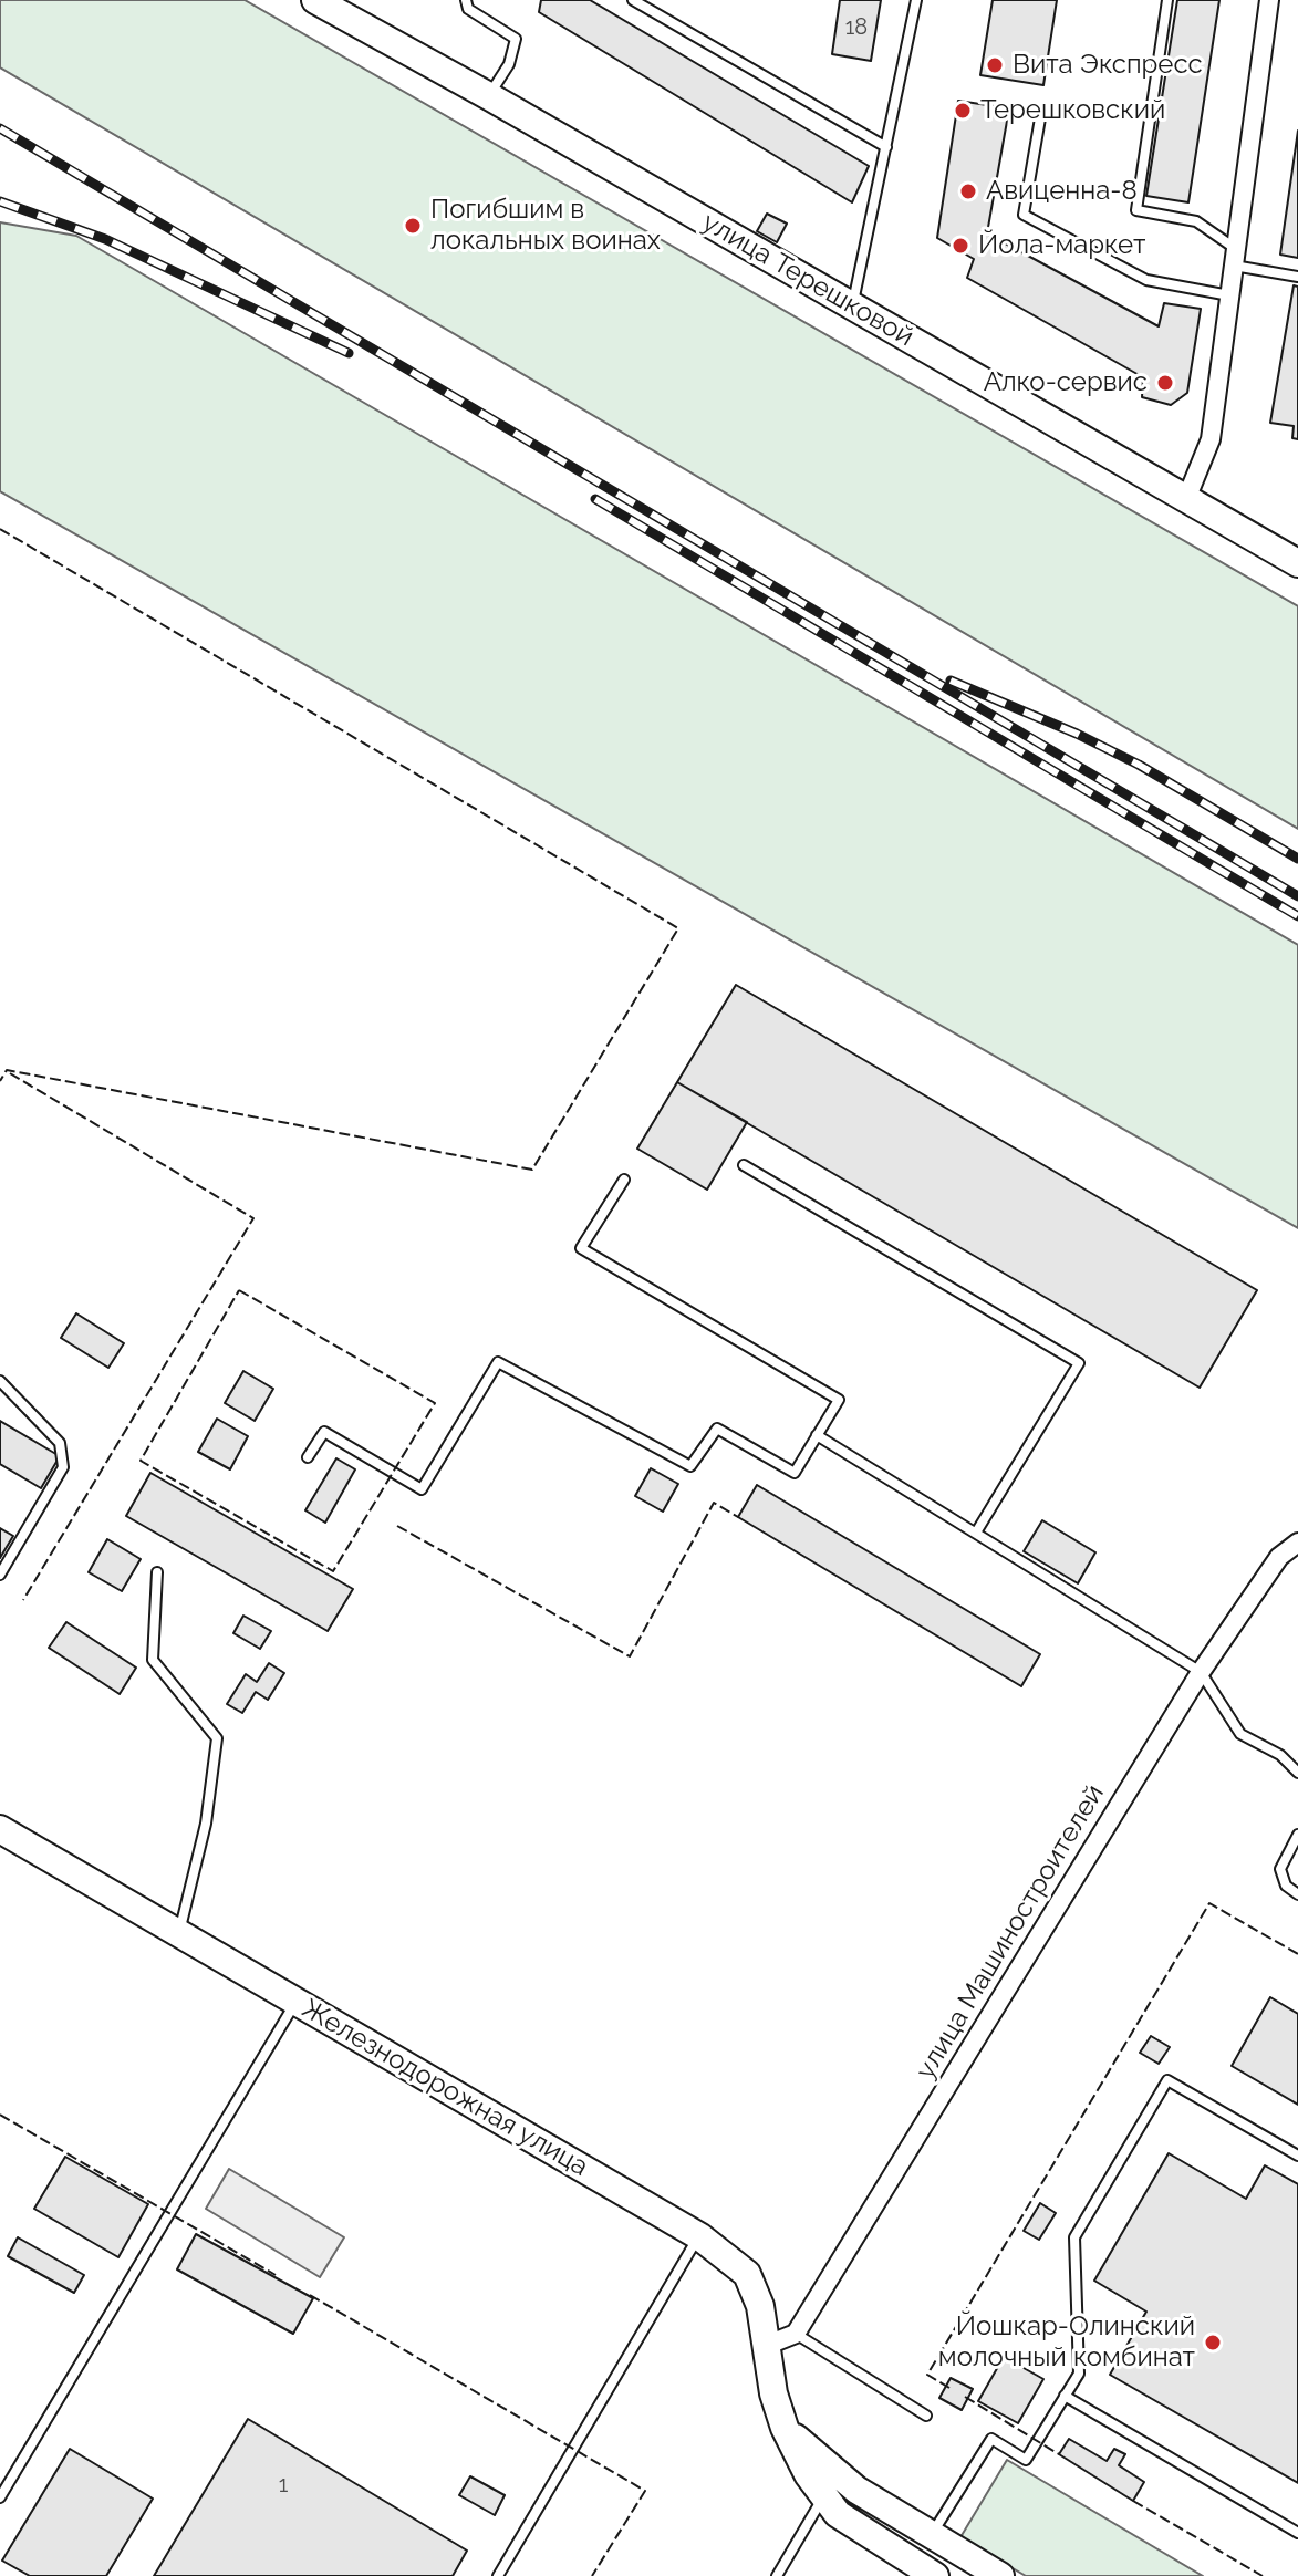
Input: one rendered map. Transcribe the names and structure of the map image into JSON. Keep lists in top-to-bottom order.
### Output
{
  "streets": {
    "street": ["улица Терешковой", "улица Машиностроителей", "Железнодорожная улица"]
  },
  "places": [
    "Вита Экспресс",
    "Терешковский",
    "Авиценна-8",
    "Погибшим в локальных воинах",
    "Йола-маркет",
    "Алко-сервис",
    "Йошкар-Олинский молочный комбинат"
  ],
  "house_numbers": ["18", "1"]
}
